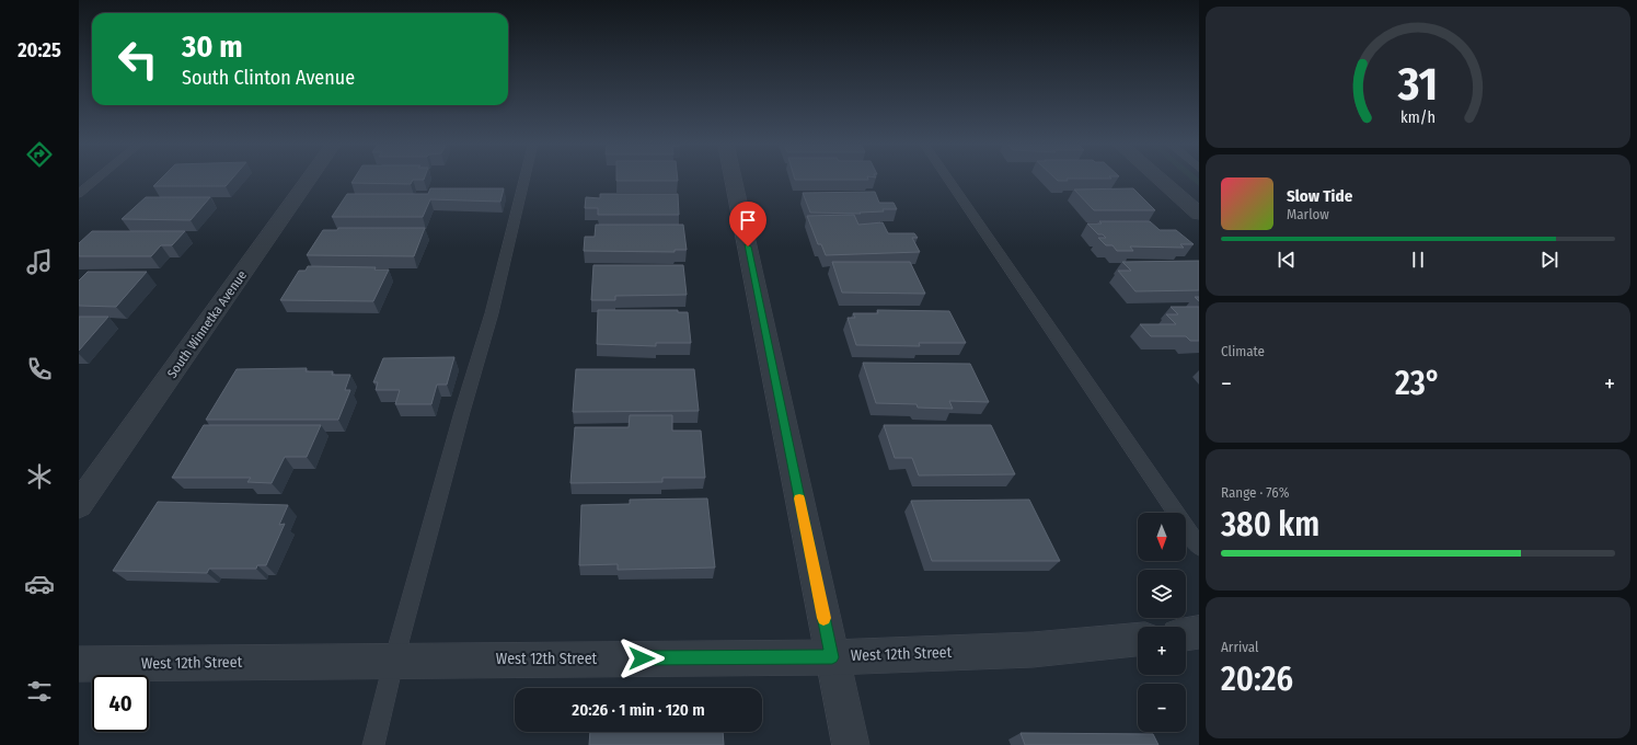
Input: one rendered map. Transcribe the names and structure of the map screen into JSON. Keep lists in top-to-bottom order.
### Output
{
  "streets": {
    "street": ["South Winnetka Avenue", "West 12th Street"]
  },
  "north": "bottom",
  "page": {
    "tabs": "20:25",
    "turn": ["30 m", "South Clinton Avenue"],
    "song": ["Slow Tide", "Marlow"],
    "tile": [
      "Climate",
      ["Range · 76%", "380 km"],
      ["Arrival", "20:26"]
    ],
    "heat": ["−", "23°", "+"],
    "map_buttons": ["+", "−"],
    "limit": "40",
    "trip": "20:26 · 1 min · 120 m",
    "gauge": ["31", "km/h"]
  }
}
